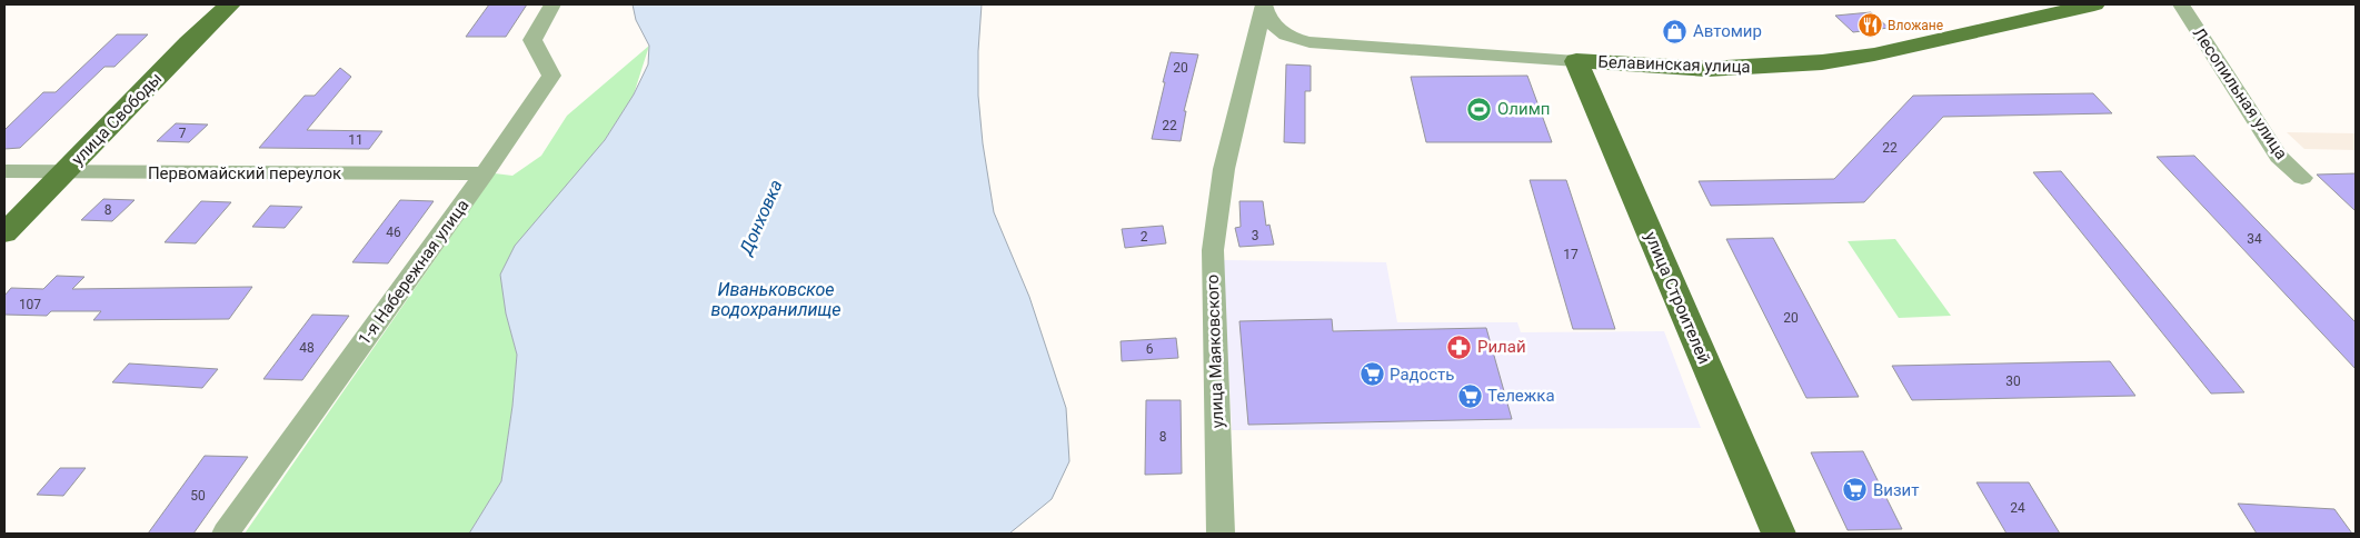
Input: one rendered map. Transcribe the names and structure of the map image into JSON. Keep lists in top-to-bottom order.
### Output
{
  "streets": {
    "main road": ["Белавинская улица", "улица Свободы", "улица Строителей"],
    "street": [
      "Лесопильная улица",
      "Первомайский переулок",
      "1-я Набережная улица",
      "улица Маяковского"
    ]
  },
  "crossings": [
    ["Белавинская улица", "улица Строителей"],
    ["Белавинская улица", "улица Маяковского"],
    ["улица Свободы", "Первомайский переулок"],
    ["Первомайский переулок", "1-я Набережная улица"]
  ],
  "water": ["Донховка", "Иваньковское водохранилище"],
  "places": {
    "restaurant": ["Вложане"],
    "shop": ["Автомир"],
    "sports": ["Олимп"],
    "pharmacy": ["Рилай"],
    "supermarket": ["Радость", "Тележка", "Визит"]
  },
  "house_numbers": [
    "20",
    "22",
    "7",
    "11",
    "22",
    "8",
    "46",
    "3",
    "2",
    "34",
    "17",
    "107",
    "20",
    "48",
    "6",
    "30",
    "8",
    "50",
    "24"
  ]
}
